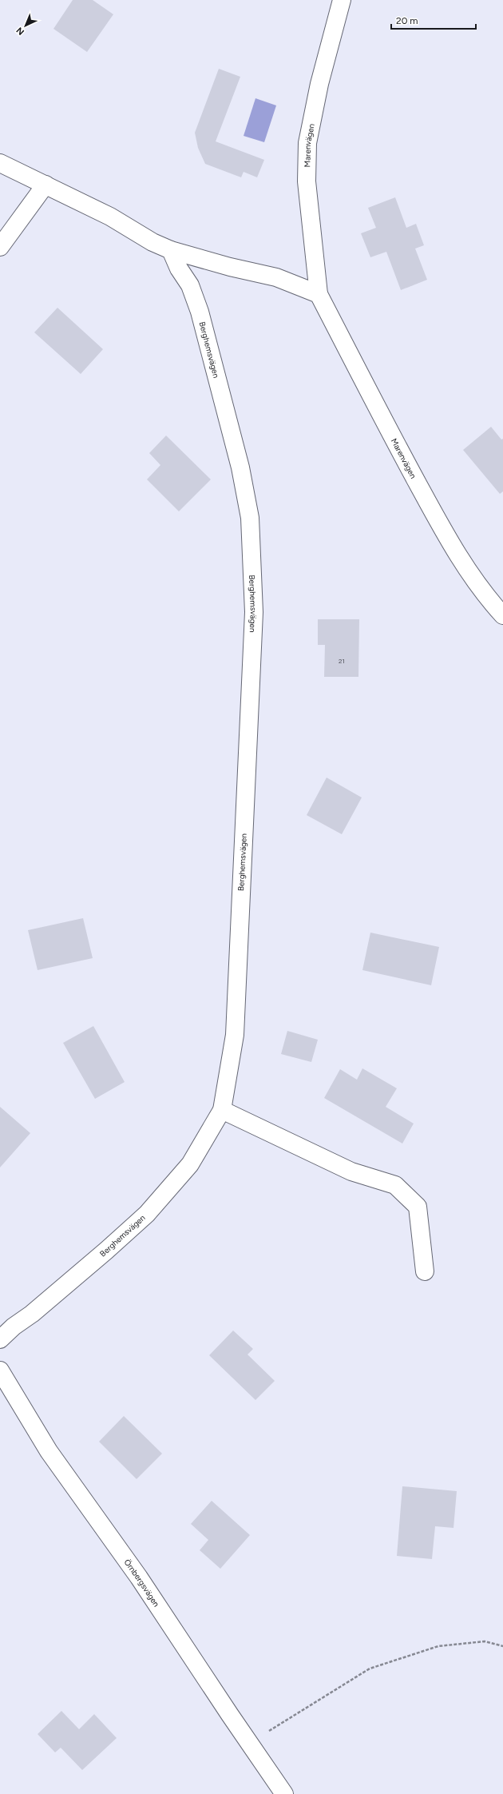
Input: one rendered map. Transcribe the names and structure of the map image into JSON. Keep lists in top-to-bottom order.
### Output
{
  "streets": {
    "street": ["Marenvägen", "Berghemsvägen", "Örnbergsvägen"]
  },
  "house_numbers": ["21"],
  "scale_bar": "20 m",
  "north": "bottom left"
}
